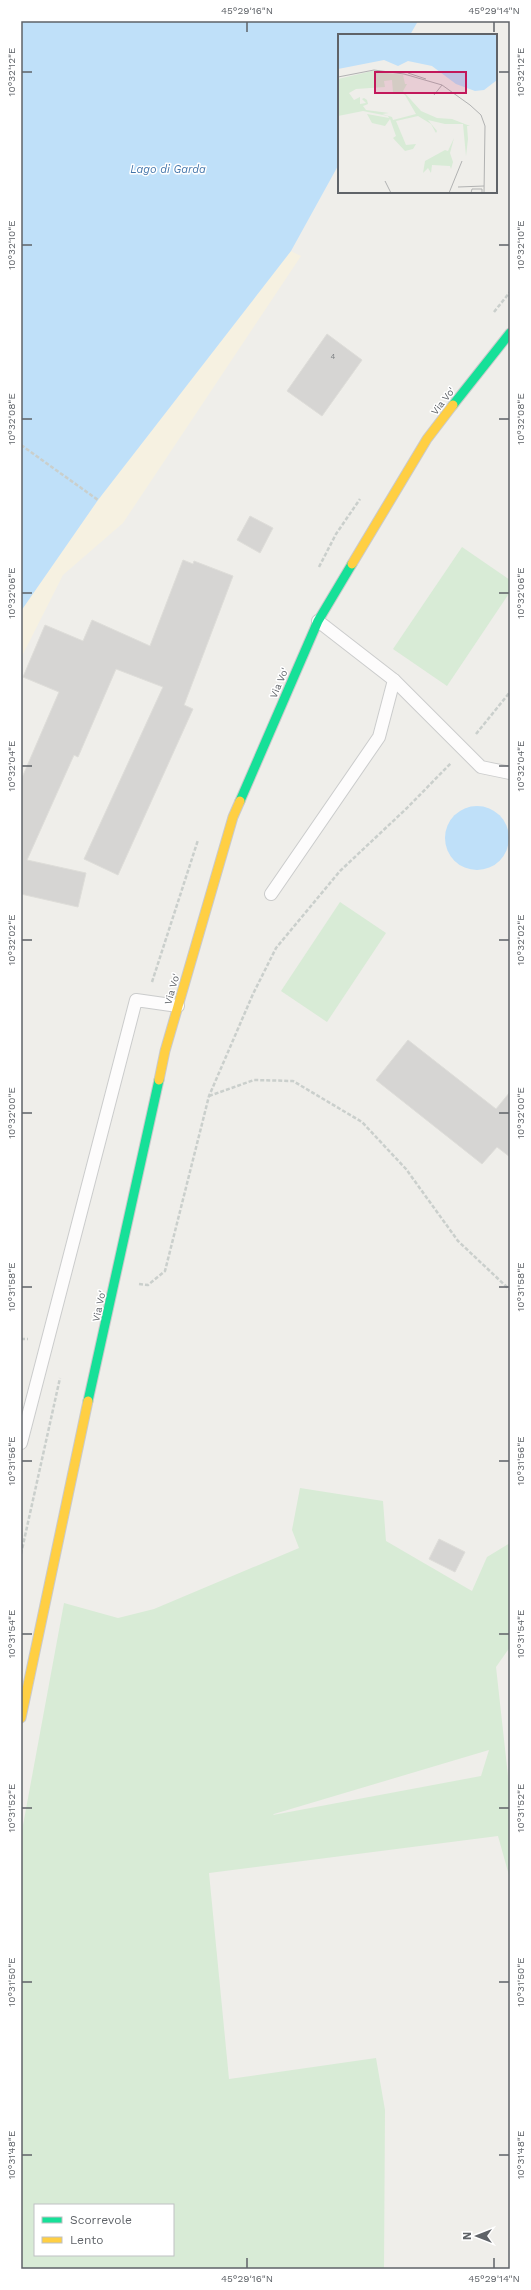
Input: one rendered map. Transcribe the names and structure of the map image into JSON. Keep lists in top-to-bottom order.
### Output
{
  "streets": {
    "street": ["Via Vo'"]
  },
  "water": ["Lago di Garda"],
  "house_numbers": ["4"],
  "legend": ["Scorrevole", "Lento"],
  "north": "left",
  "coordinates": [
    "45°29'16\"N",
    "45°29'14\"N",
    "10°32'12\"E",
    "10°32'10\"E",
    "10°32'08\"E",
    "10°32'06\"E",
    "10°32'04\"E",
    "10°32'02\"E",
    "10°32'00\"E",
    "10°31'58\"E",
    "10°31'56\"E",
    "10°31'54\"E",
    "10°31'52\"E",
    "10°31'50\"E",
    "10°31'48\"E"
  ]
}
